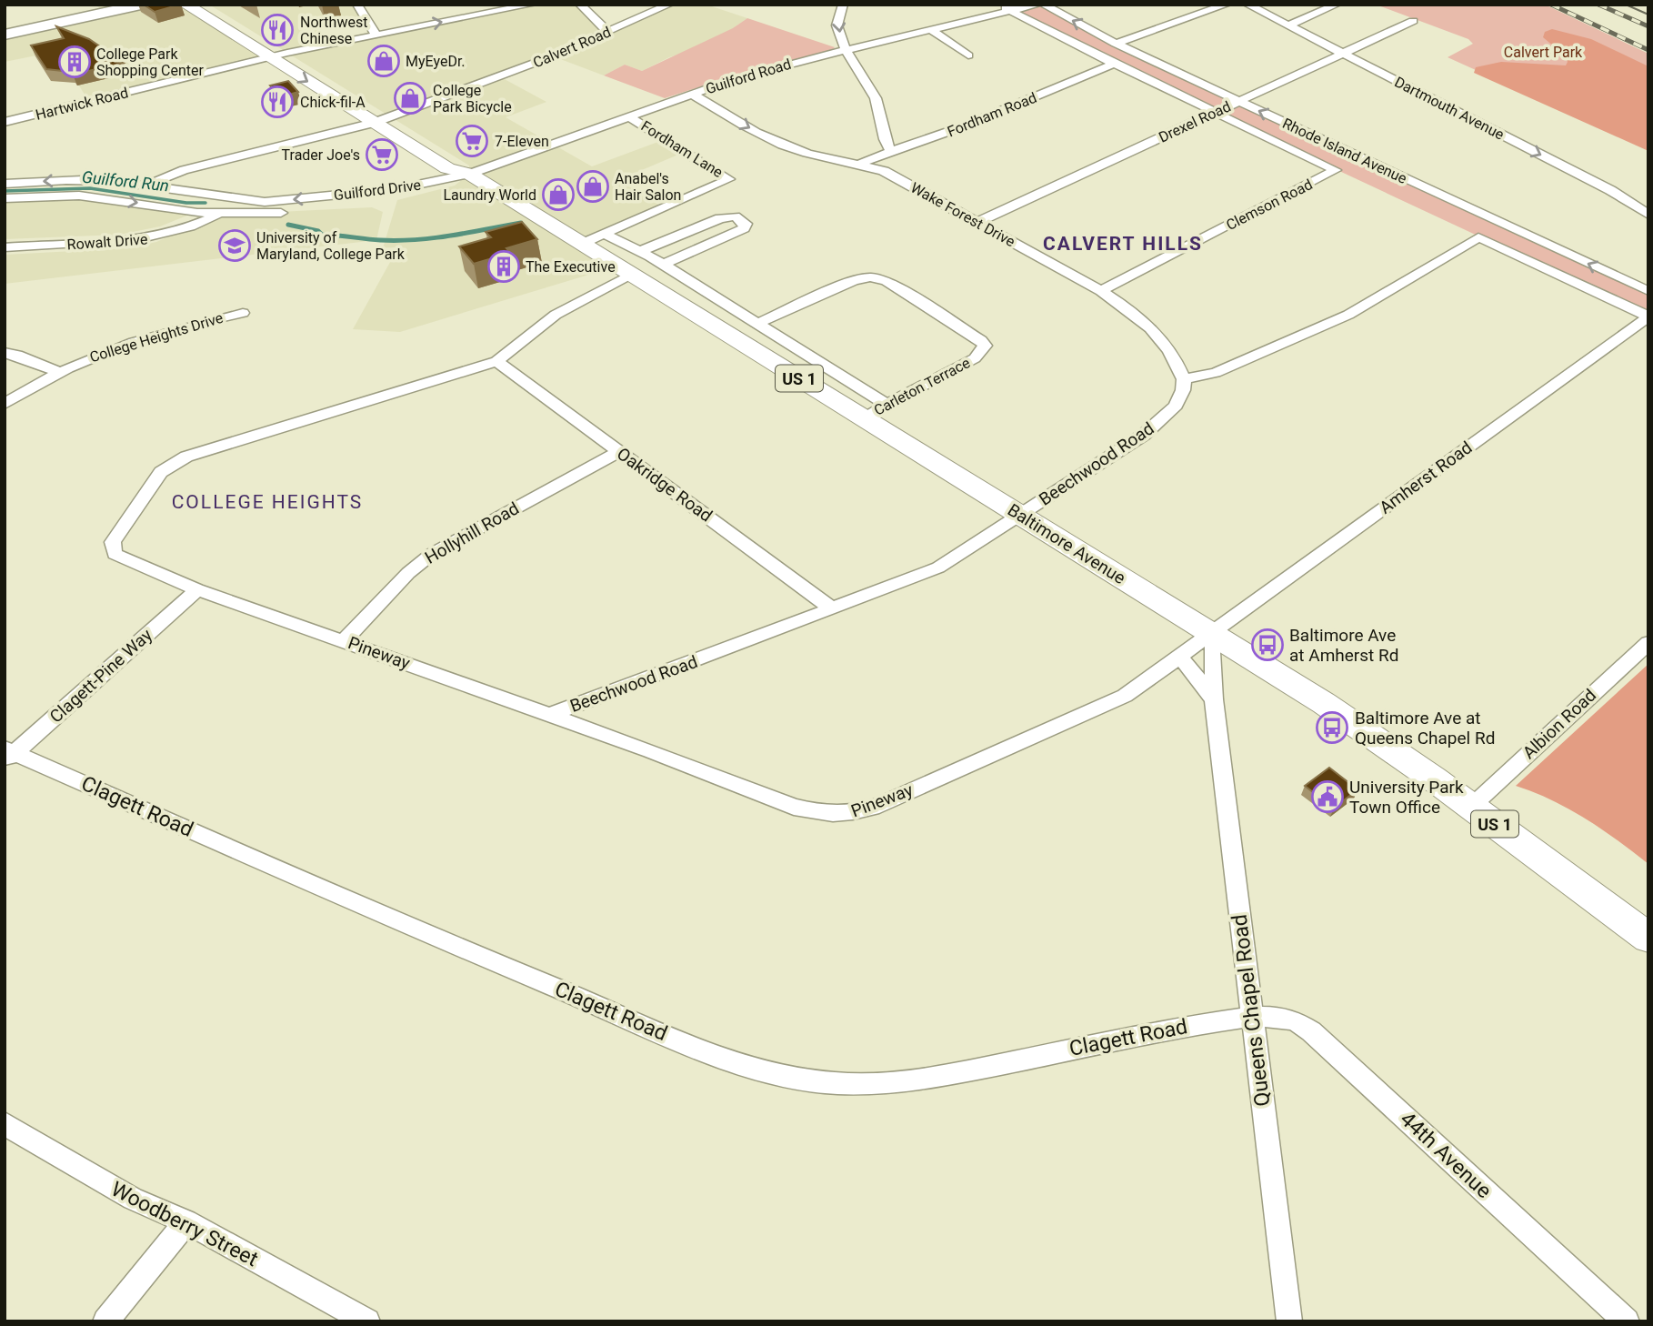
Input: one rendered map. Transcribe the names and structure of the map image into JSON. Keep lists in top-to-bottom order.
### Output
{
  "streets": {
    "main road": ["US 1", "Baltimore Avenue"],
    "street": [
      "Calvert Road",
      "Guilford Road",
      "Hartwick Road",
      "Dartmouth Avenue",
      "Fordham Road",
      "Drexel Road",
      "Fordham Lane",
      "Rhode Island Avenue",
      "Guilford Drive",
      "Clemson Road",
      "Wake Forest Drive",
      "Rowalt Drive",
      "College Heights Drive",
      "Carleton Terrace",
      "Beechwood Road",
      "Amherst Road",
      "Oakridge Road",
      "Hollyhill Road",
      "Pineway",
      "Clagett-Pine Way",
      "Albion Road",
      "Clagett Road",
      "Queens Chapel Road",
      "44th Avenue",
      "Woodberry Street"
    ]
  },
  "crossings": [
    ["Calvert Road", "Guilford Drive"],
    ["Calvert Road", "Baltimore Avenue"],
    ["Guilford Road", "Fordham Lane"],
    ["Guilford Road", "Rhode Island Avenue"],
    ["Guilford Road", "Guilford Drive"],
    ["Guilford Road", "Baltimore Avenue"],
    ["Hartwick Road", "Baltimore Avenue"],
    ["Dartmouth Avenue", "Drexel Road"],
    ["Fordham Road", "Rhode Island Avenue"],
    ["Fordham Road", "Wake Forest Drive"],
    ["Drexel Road", "Rhode Island Avenue"],
    ["Drexel Road", "Wake Forest Drive"],
    ["Fordham Lane", "Baltimore Avenue"],
    ["Rhode Island Avenue", "Clemson Road"],
    ["Guilford Drive", "Rowalt Drive"],
    ["Guilford Drive", "Baltimore Avenue"],
    ["Clemson Road", "Wake Forest Drive"],
    ["Wake Forest Drive", "Beechwood Road"],
    ["Carleton Terrace", "Baltimore Avenue"],
    ["Beechwood Road", "Oakridge Road"],
    ["Beechwood Road", "Baltimore Avenue"],
    ["Beechwood Road", "Pineway"],
    ["Amherst Road", "Baltimore Avenue"],
    ["Amherst Road", "Pineway"],
    ["Amherst Road", "Queens Chapel Road"],
    ["Oakridge Road", "Hollyhill Road"],
    ["Oakridge Road", "Pineway"],
    ["Hollyhill Road", "Pineway"],
    ["Baltimore Avenue", "Pineway"],
    ["Baltimore Avenue", "Albion Road"],
    ["Baltimore Avenue", "Queens Chapel Road"],
    ["Pineway", "Clagett-Pine Way"],
    ["Pineway", "Queens Chapel Road"],
    ["Clagett-Pine Way", "Clagett Road"],
    ["Clagett Road", "Queens Chapel Road"],
    ["Clagett Road", "44th Avenue"],
    ["Queens Chapel Road", "44th Avenue"]
  ],
  "one_way": ["Dartmouth Avenue"],
  "districts": ["CALVERT HILLS", "COLLEGE HEIGHTS"],
  "water": ["Guilford Run"],
  "parks": ["Calvert Park"],
  "places": {
    "restaurant": ["Northwest Chinese", "Chick-fil-A"],
    "shop": [
      "MyEyeDr.",
      "College Park Bicycle",
      "Anabel's Hair Salon",
      "Laundry World"
    ],
    "building": ["College Park Shopping Center", "The Executive"],
    "supermarket": ["7-Eleven", "Trader Joe's"],
    "school or university": ["University of Maryland, College Park"],
    "bus stop": ["Baltimore Ave at Amherst Rd", "Baltimore Ave at Queens Chapel Rd"],
    "public building": ["University Park Town Office"]
  }
}
